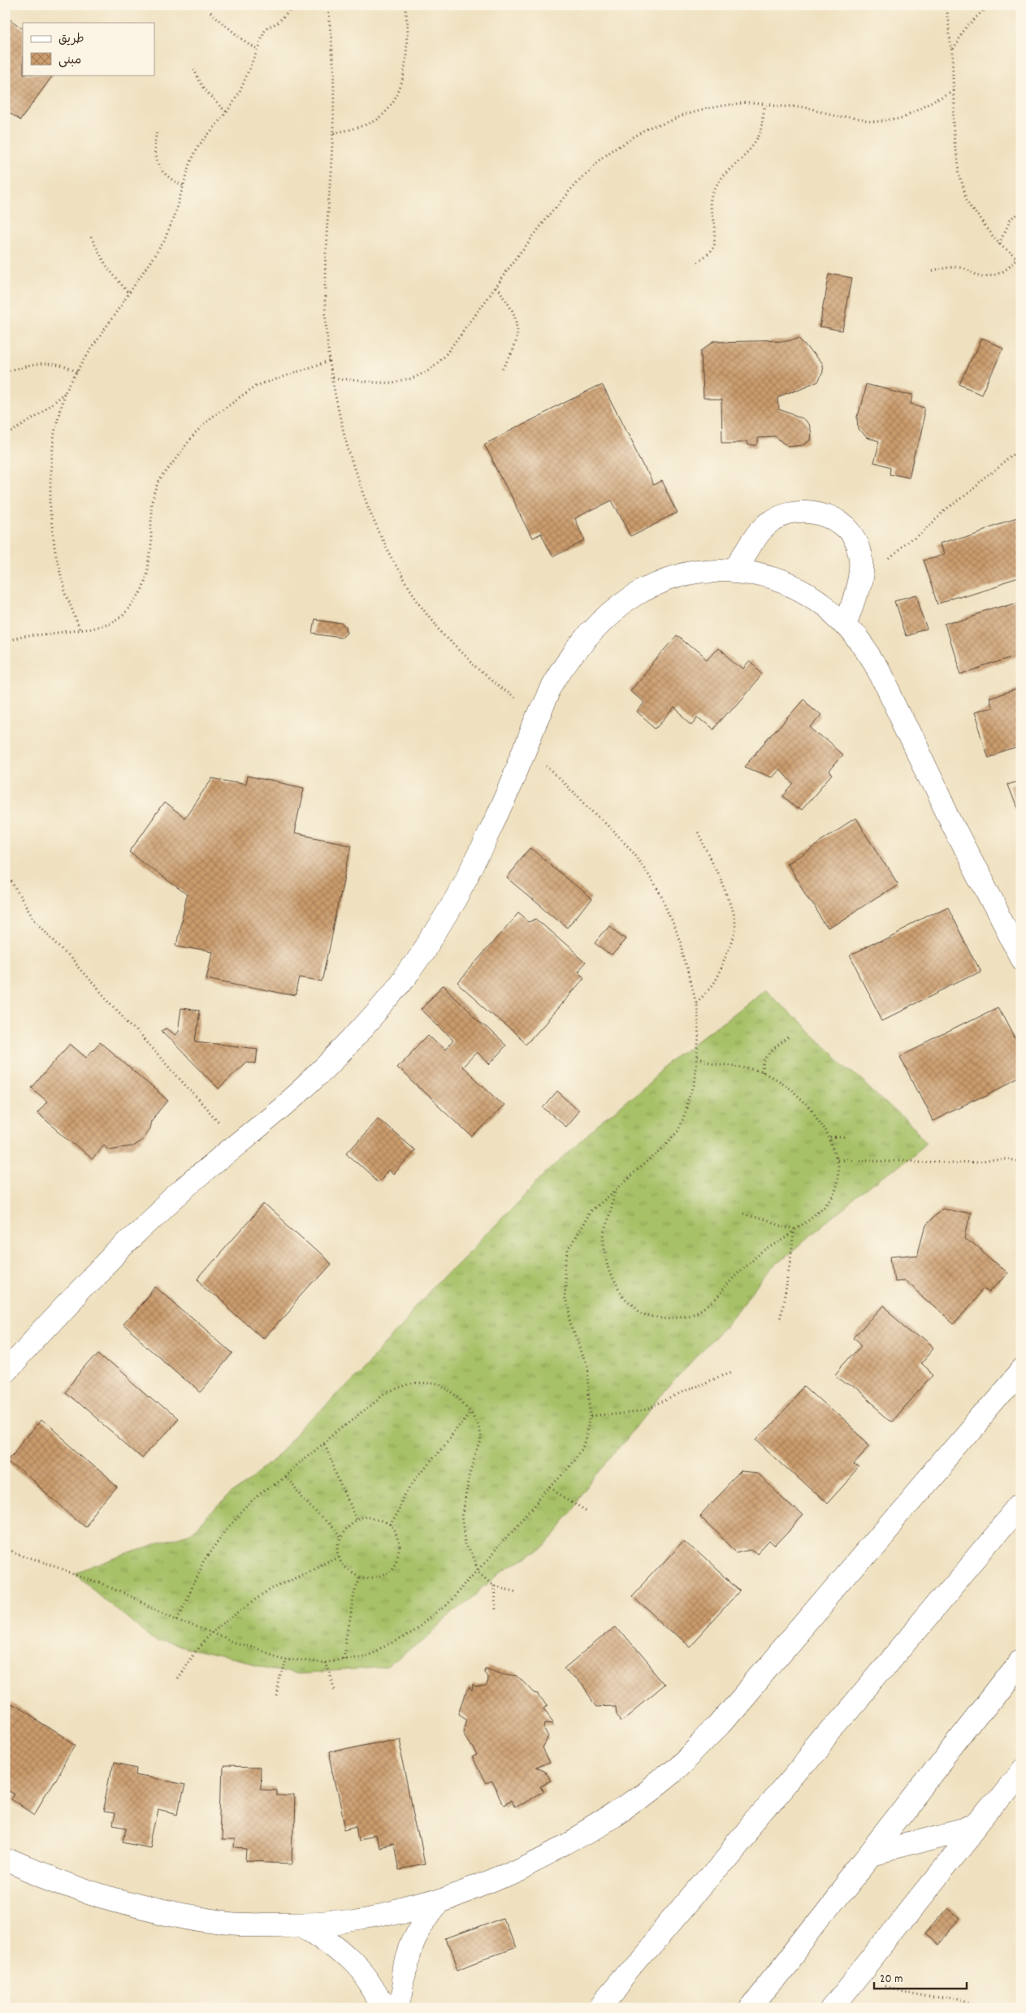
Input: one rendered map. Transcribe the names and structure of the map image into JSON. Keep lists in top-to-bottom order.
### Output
{
  "legend": ["طريق", "مبنى"],
  "scale_bar": "20 m"
}
